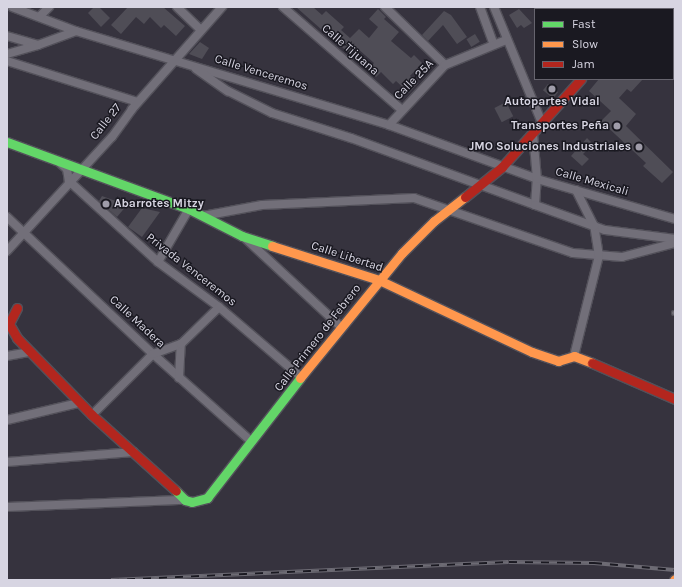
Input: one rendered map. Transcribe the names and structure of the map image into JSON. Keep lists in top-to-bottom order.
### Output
{
  "streets": {
    "street": [
      "Calle Tijuana",
      "Calle Venceremos",
      "Calle 25A",
      "Calle 27",
      "Calle Mexicali",
      "Calle Libertad",
      "Privada Venceremos",
      "Calle Madera",
      "Calle Primero de Febrero"
    ]
  },
  "crossings": [
    ["Calle Tijuana", "Calle 25A"],
    ["Calle Venceremos", "Calle 25A"],
    ["Calle Venceremos", "Calle 27"],
    ["Calle Venceremos", "Calle Mexicali"],
    ["Calle Venceremos", "Calle Primero de Febrero"],
    ["Calle 27", "Calle Libertad"],
    ["Calle 27", "Privada Venceremos"],
    ["Calle 27", "Calle Madera"],
    ["Calle Mexicali", "Calle Primero de Febrero"],
    ["Calle Libertad", "Privada Venceremos"],
    ["Calle Libertad", "Calle Primero de Febrero"],
    ["Privada Venceremos", "Calle Primero de Febrero"],
    ["Calle Madera", "Calle Primero de Febrero"]
  ],
  "places": [
    "Autopartes Vidal",
    "Transportes Peña",
    "JMO Soluciones Industriales",
    "Abarrotes Mitzy"
  ],
  "legend": ["Fast", "Slow", "Jam"]
}
